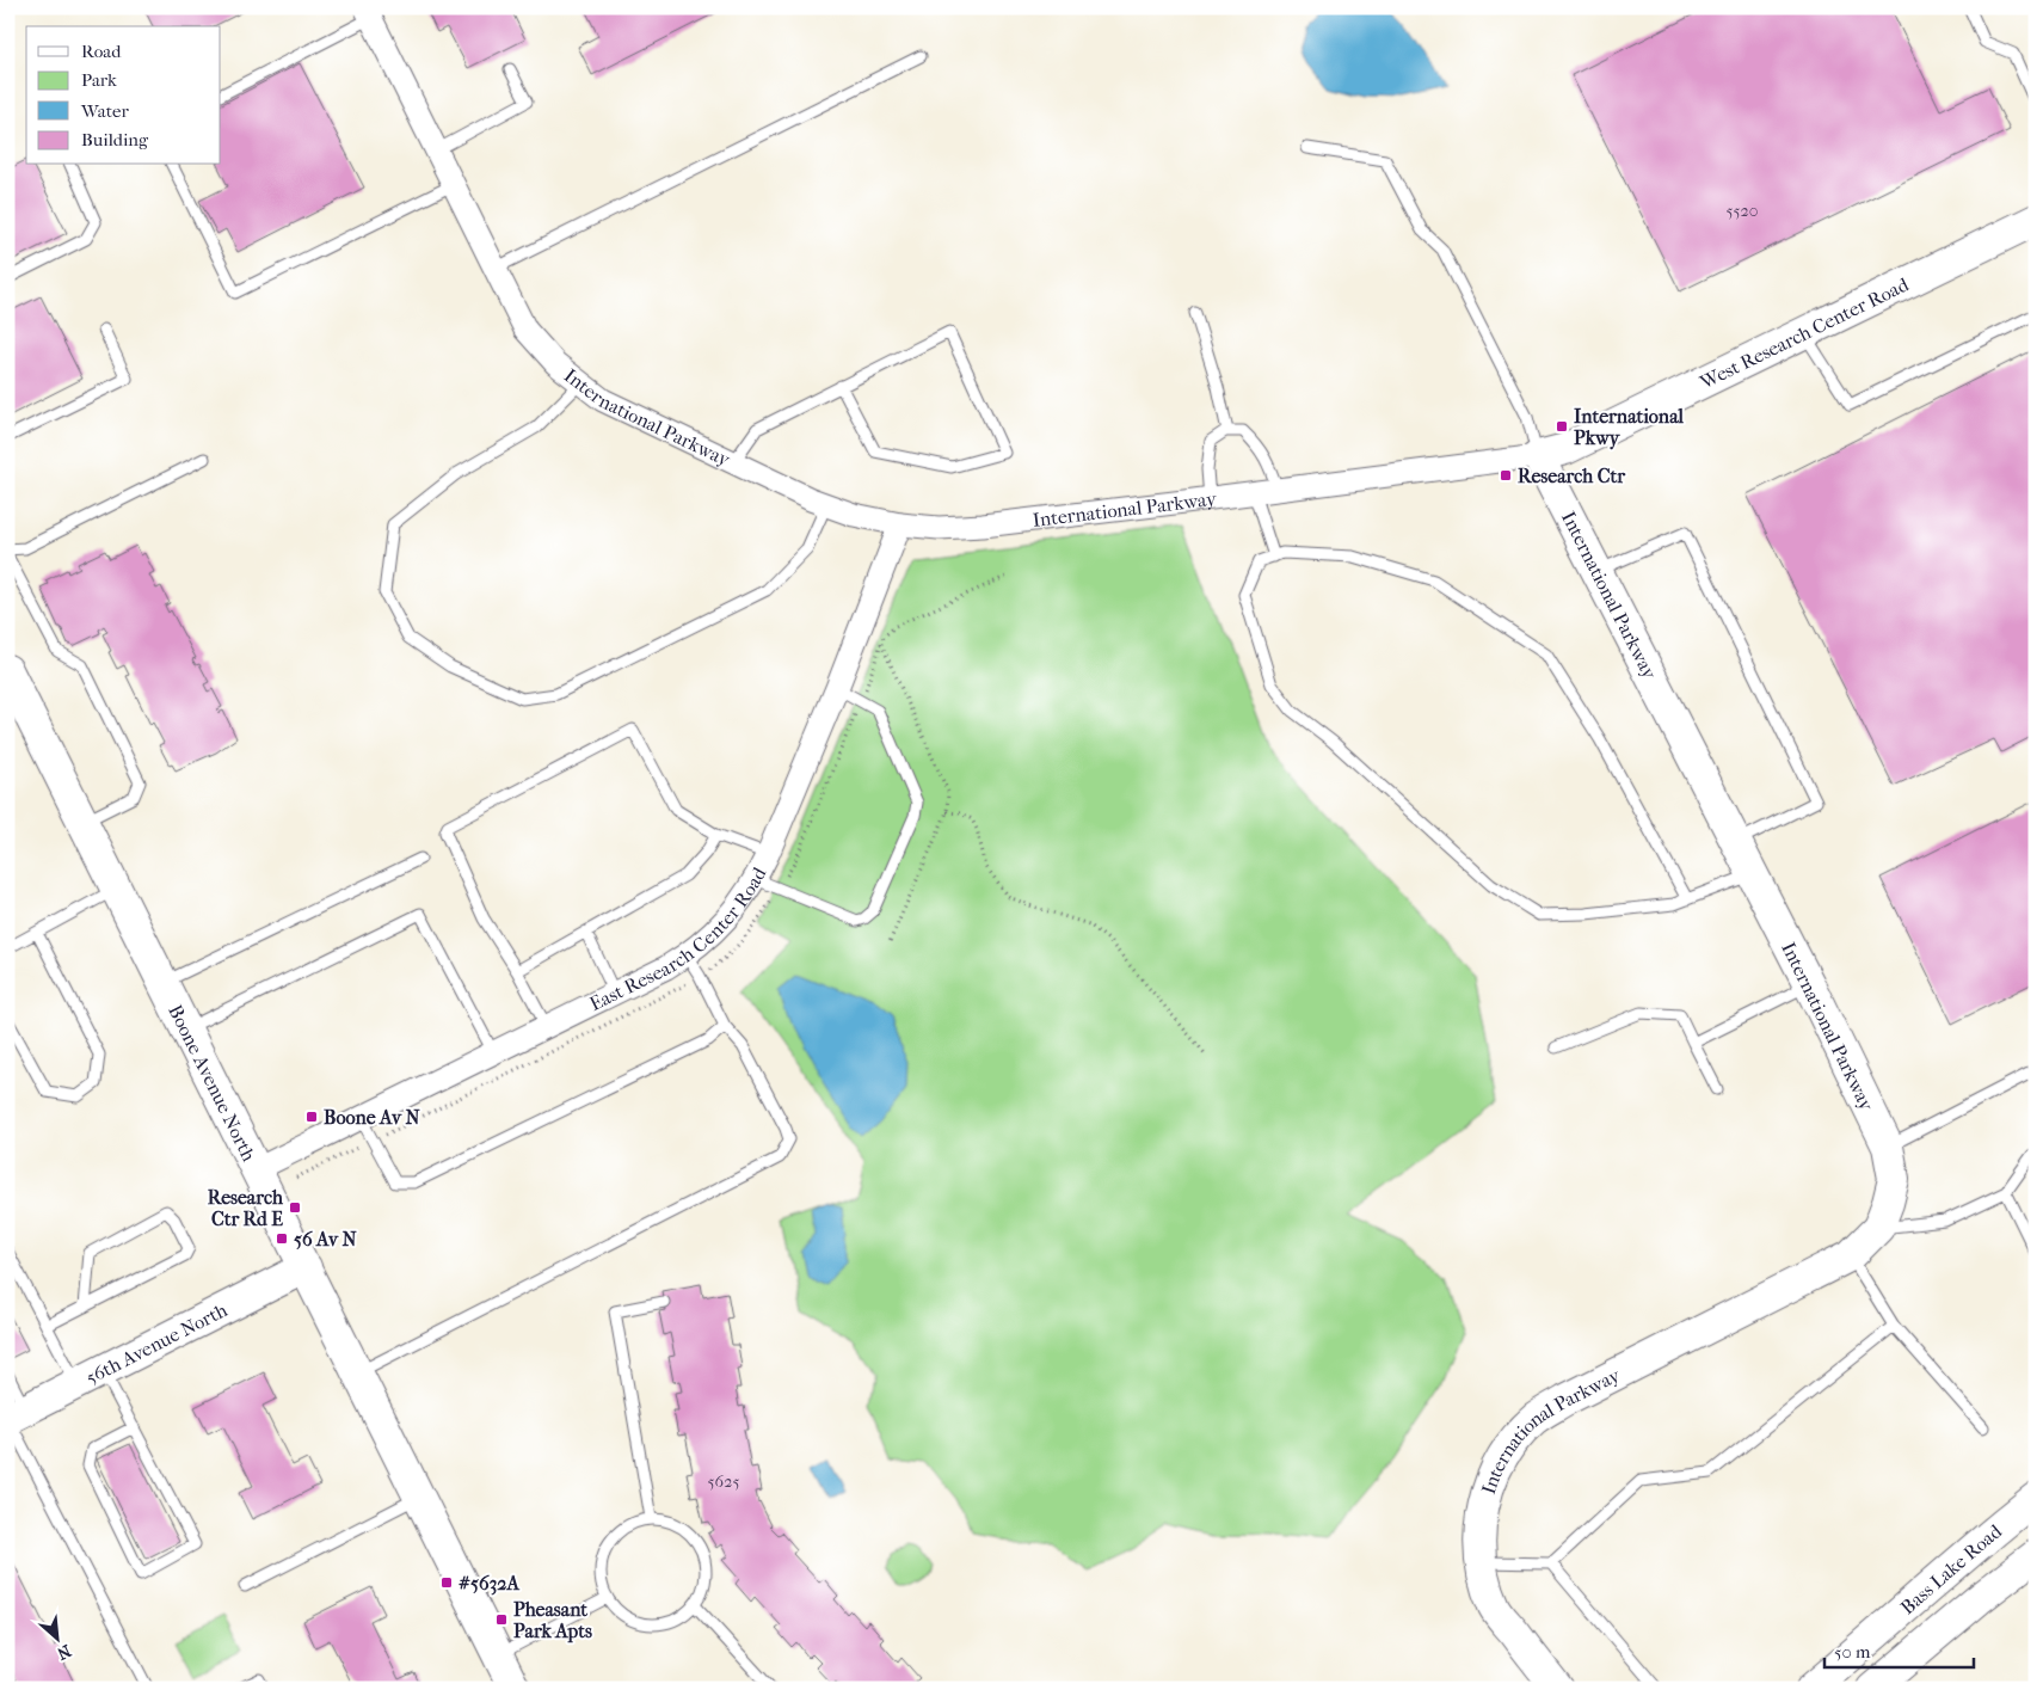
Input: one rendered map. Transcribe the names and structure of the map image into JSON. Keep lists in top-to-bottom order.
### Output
{
  "streets": {
    "street": [
      "West Research Center Road",
      "International Parkway",
      "East Research Center Road",
      "Boone Avenue North",
      "56th Avenue North",
      "Bass Lake Road"
    ]
  },
  "crossings": [
    ["West Research Center Road", "International Parkway"],
    ["International Parkway", "East Research Center Road"],
    ["East Research Center Road", "Boone Avenue North"],
    ["Boone Avenue North", "56th Avenue North"]
  ],
  "places": {
    "transit": [
      "International Pkwy",
      "Research Ctr",
      "Boone Av N",
      "Research Ctr Rd E",
      "56 Av N",
      "#5632A",
      "Pheasant Park Apts"
    ]
  },
  "house_numbers": ["5520", "5625"],
  "legend": [
    "Road",
    "Park",
    "Water",
    "Building"
  ],
  "scale_bar": "50 m",
  "north": "bottom right"
}
